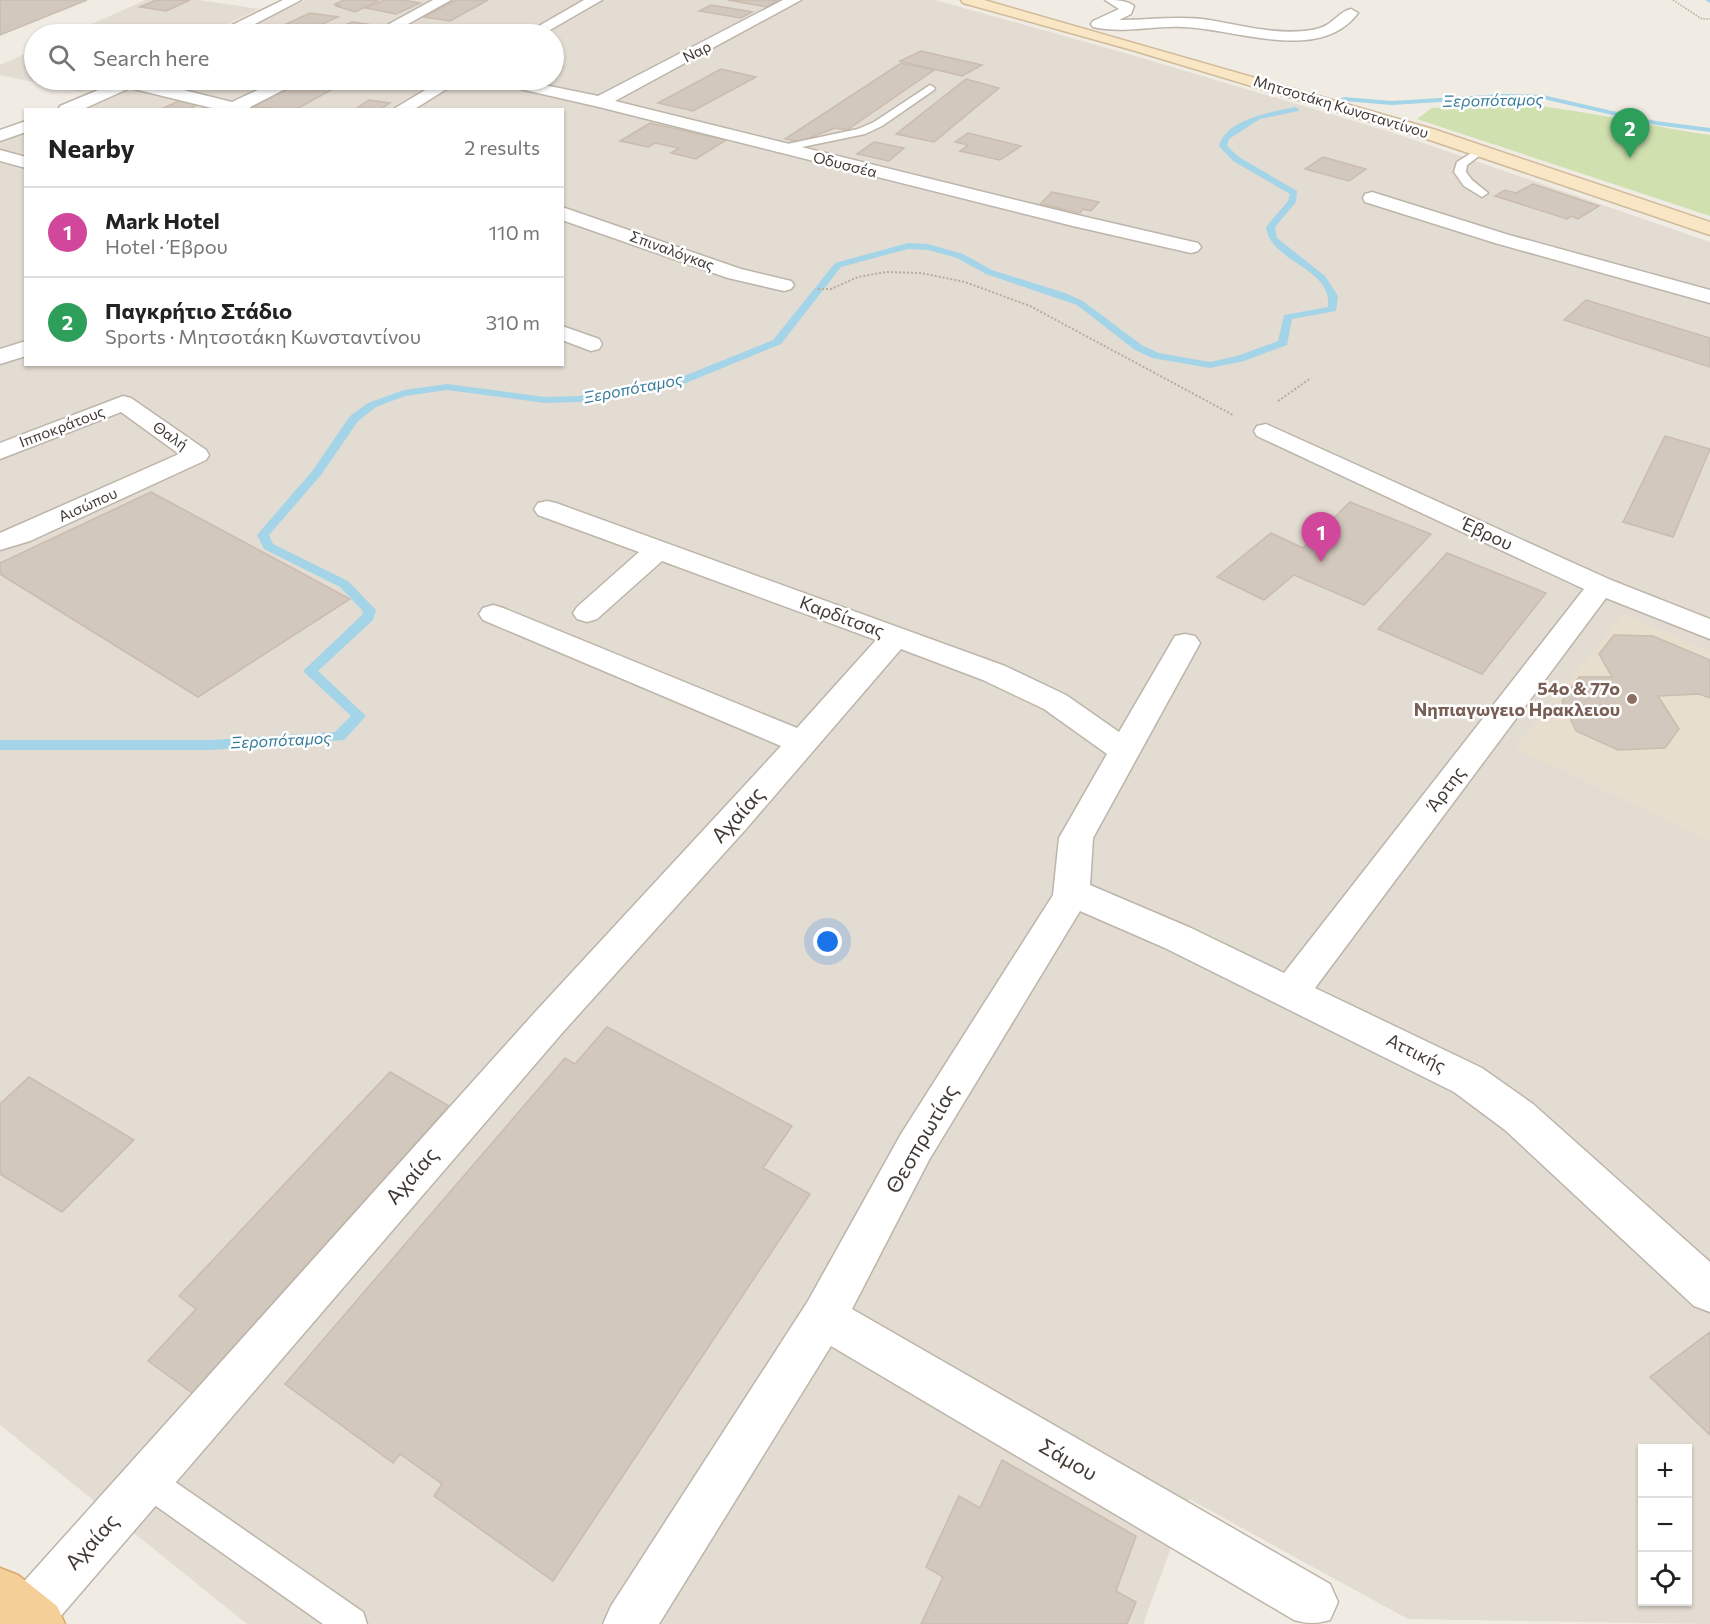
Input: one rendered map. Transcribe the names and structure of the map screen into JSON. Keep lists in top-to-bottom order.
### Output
{
  "streets": {
    "street": [
      "Ναρ",
      "Μητσοτάκη Κωνσταντίνου",
      "Οδυσσέα",
      "Σπιναλόγκας",
      "Ιπποκράτους",
      "Θαλή",
      "Αισώπου",
      "Έβρου",
      "Καρδίτσας",
      "Άρτης",
      "Αχαίας",
      "Αττικής",
      "Θεσπρωτίας",
      "Σάμου"
    ]
  },
  "crossings": [
    ["Ναρ", "Οδυσσέα"],
    ["Ιπποκράτους", "Θαλή"],
    ["Θαλή", "Αισώπου"],
    ["Έβρου", "Άρτης"],
    ["Καρδίτσας", "Αχαίας"],
    ["Καρδίτσας", "Θεσπρωτίας"],
    ["Άρτης", "Αττικής"],
    ["Αττικής", "Θεσπρωτίας"],
    ["Θεσπρωτίας", "Σάμου"]
  ],
  "water": ["Ξεροπόταμος"],
  "places": ["54ο & 77ο Νηπιαγωγειο Ηρακλειου"],
  "page": {
    "search": "Search here",
    "pins": ["2", "1"],
    "heading": ["Nearby", "2 results"],
    "list": [
      {
        "mark": "1",
        "name": "Mark Hotel",
        "note": "Hotel · Έβρου",
        "value": "110 m"
      },
      {
        "mark": "2",
        "name": "Παγκρήτιο Στάδιο",
        "note": "Sports · Μητσοτάκη Κωνσταντίνου",
        "value": "310 m"
      }
    ],
    "map_buttons": ["+", "−"]
  }
}
